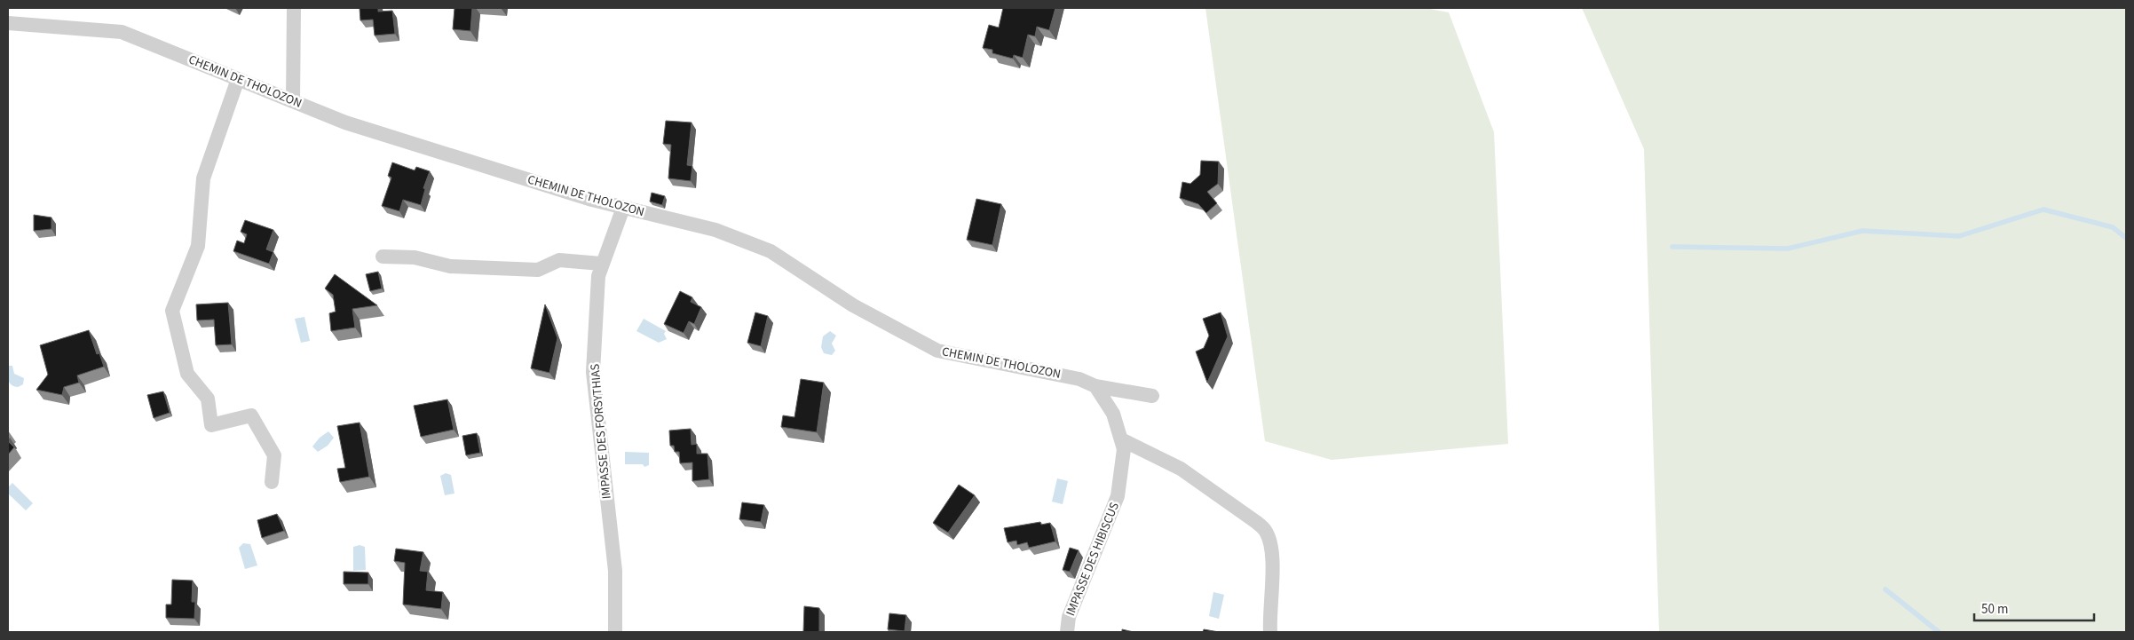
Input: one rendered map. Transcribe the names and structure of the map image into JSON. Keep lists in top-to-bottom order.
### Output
{
  "streets": {
    "street": ["CHEMIN DE THOLOZON", "IMPASSE DES FORSYTHIAS", "IMPASSE DES HIBISCUS"]
  },
  "crossings": [
    ["CHEMIN DE THOLOZON", "IMPASSE DES FORSYTHIAS"],
    ["CHEMIN DE THOLOZON", "IMPASSE DES HIBISCUS"]
  ],
  "scale_bar": "50 m"
}
